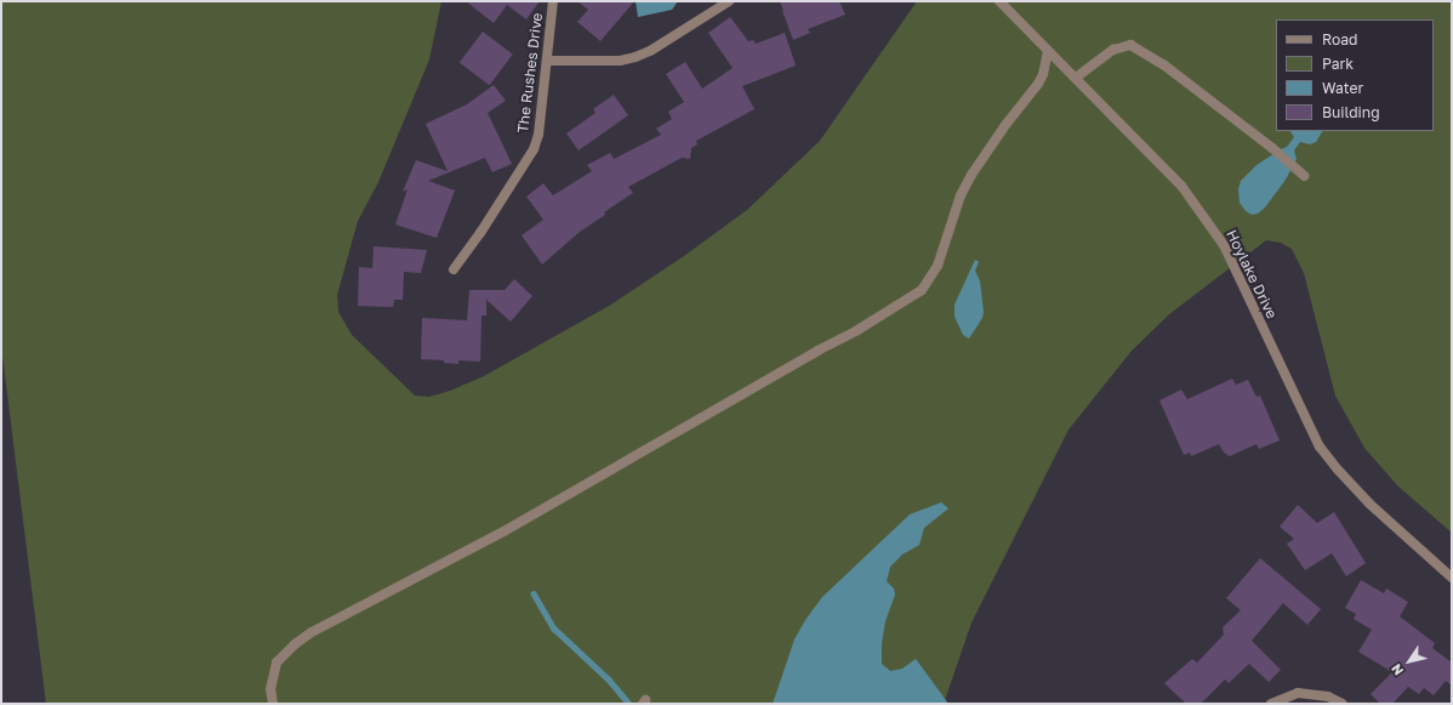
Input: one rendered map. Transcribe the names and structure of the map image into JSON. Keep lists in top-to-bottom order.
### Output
{
  "streets": {
    "street": ["The Rushes Drive", "Hoylake Drive"]
  },
  "legend": [
    "Road",
    "Park",
    "Water",
    "Building"
  ],
  "north": "bottom left"
}
